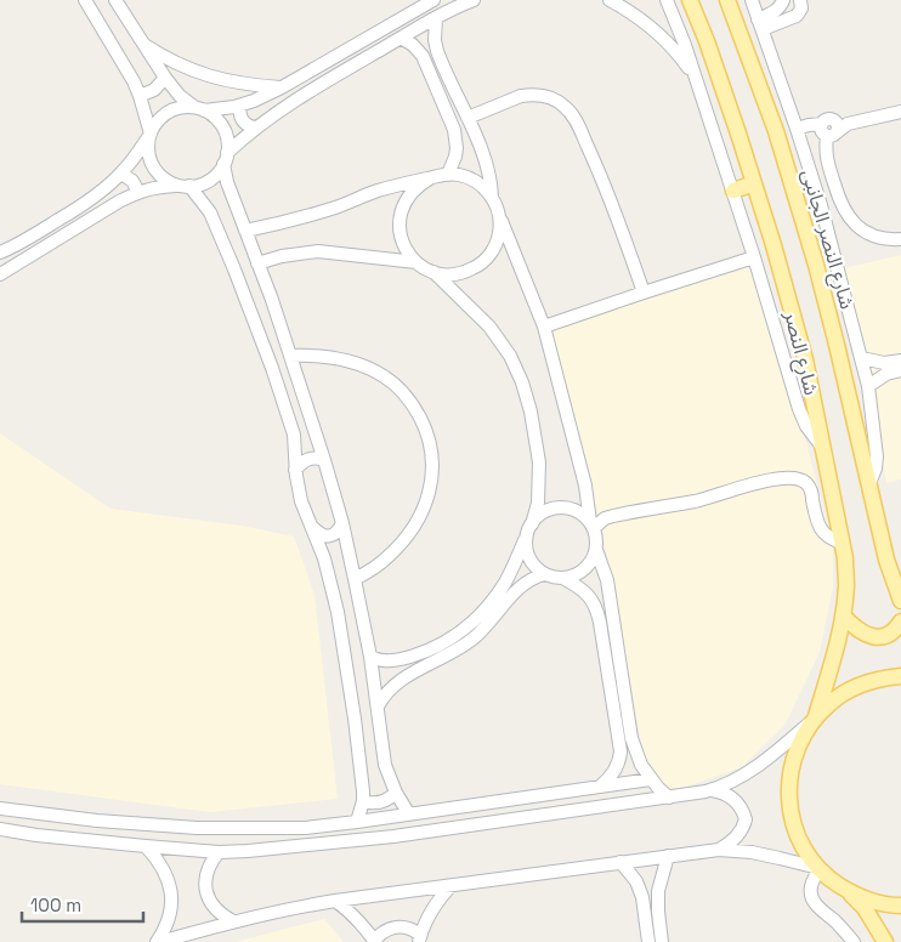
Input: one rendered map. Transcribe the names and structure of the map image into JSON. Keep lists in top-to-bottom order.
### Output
{
  "streets": {
    "main road": ["شارع النصر"],
    "street": ["شارع النصر الجانبى"]
  },
  "crossings": [
    ["شارع النصر الجانبى", "شارع النصر"]
  ],
  "scale_bar": "100 m"
}
